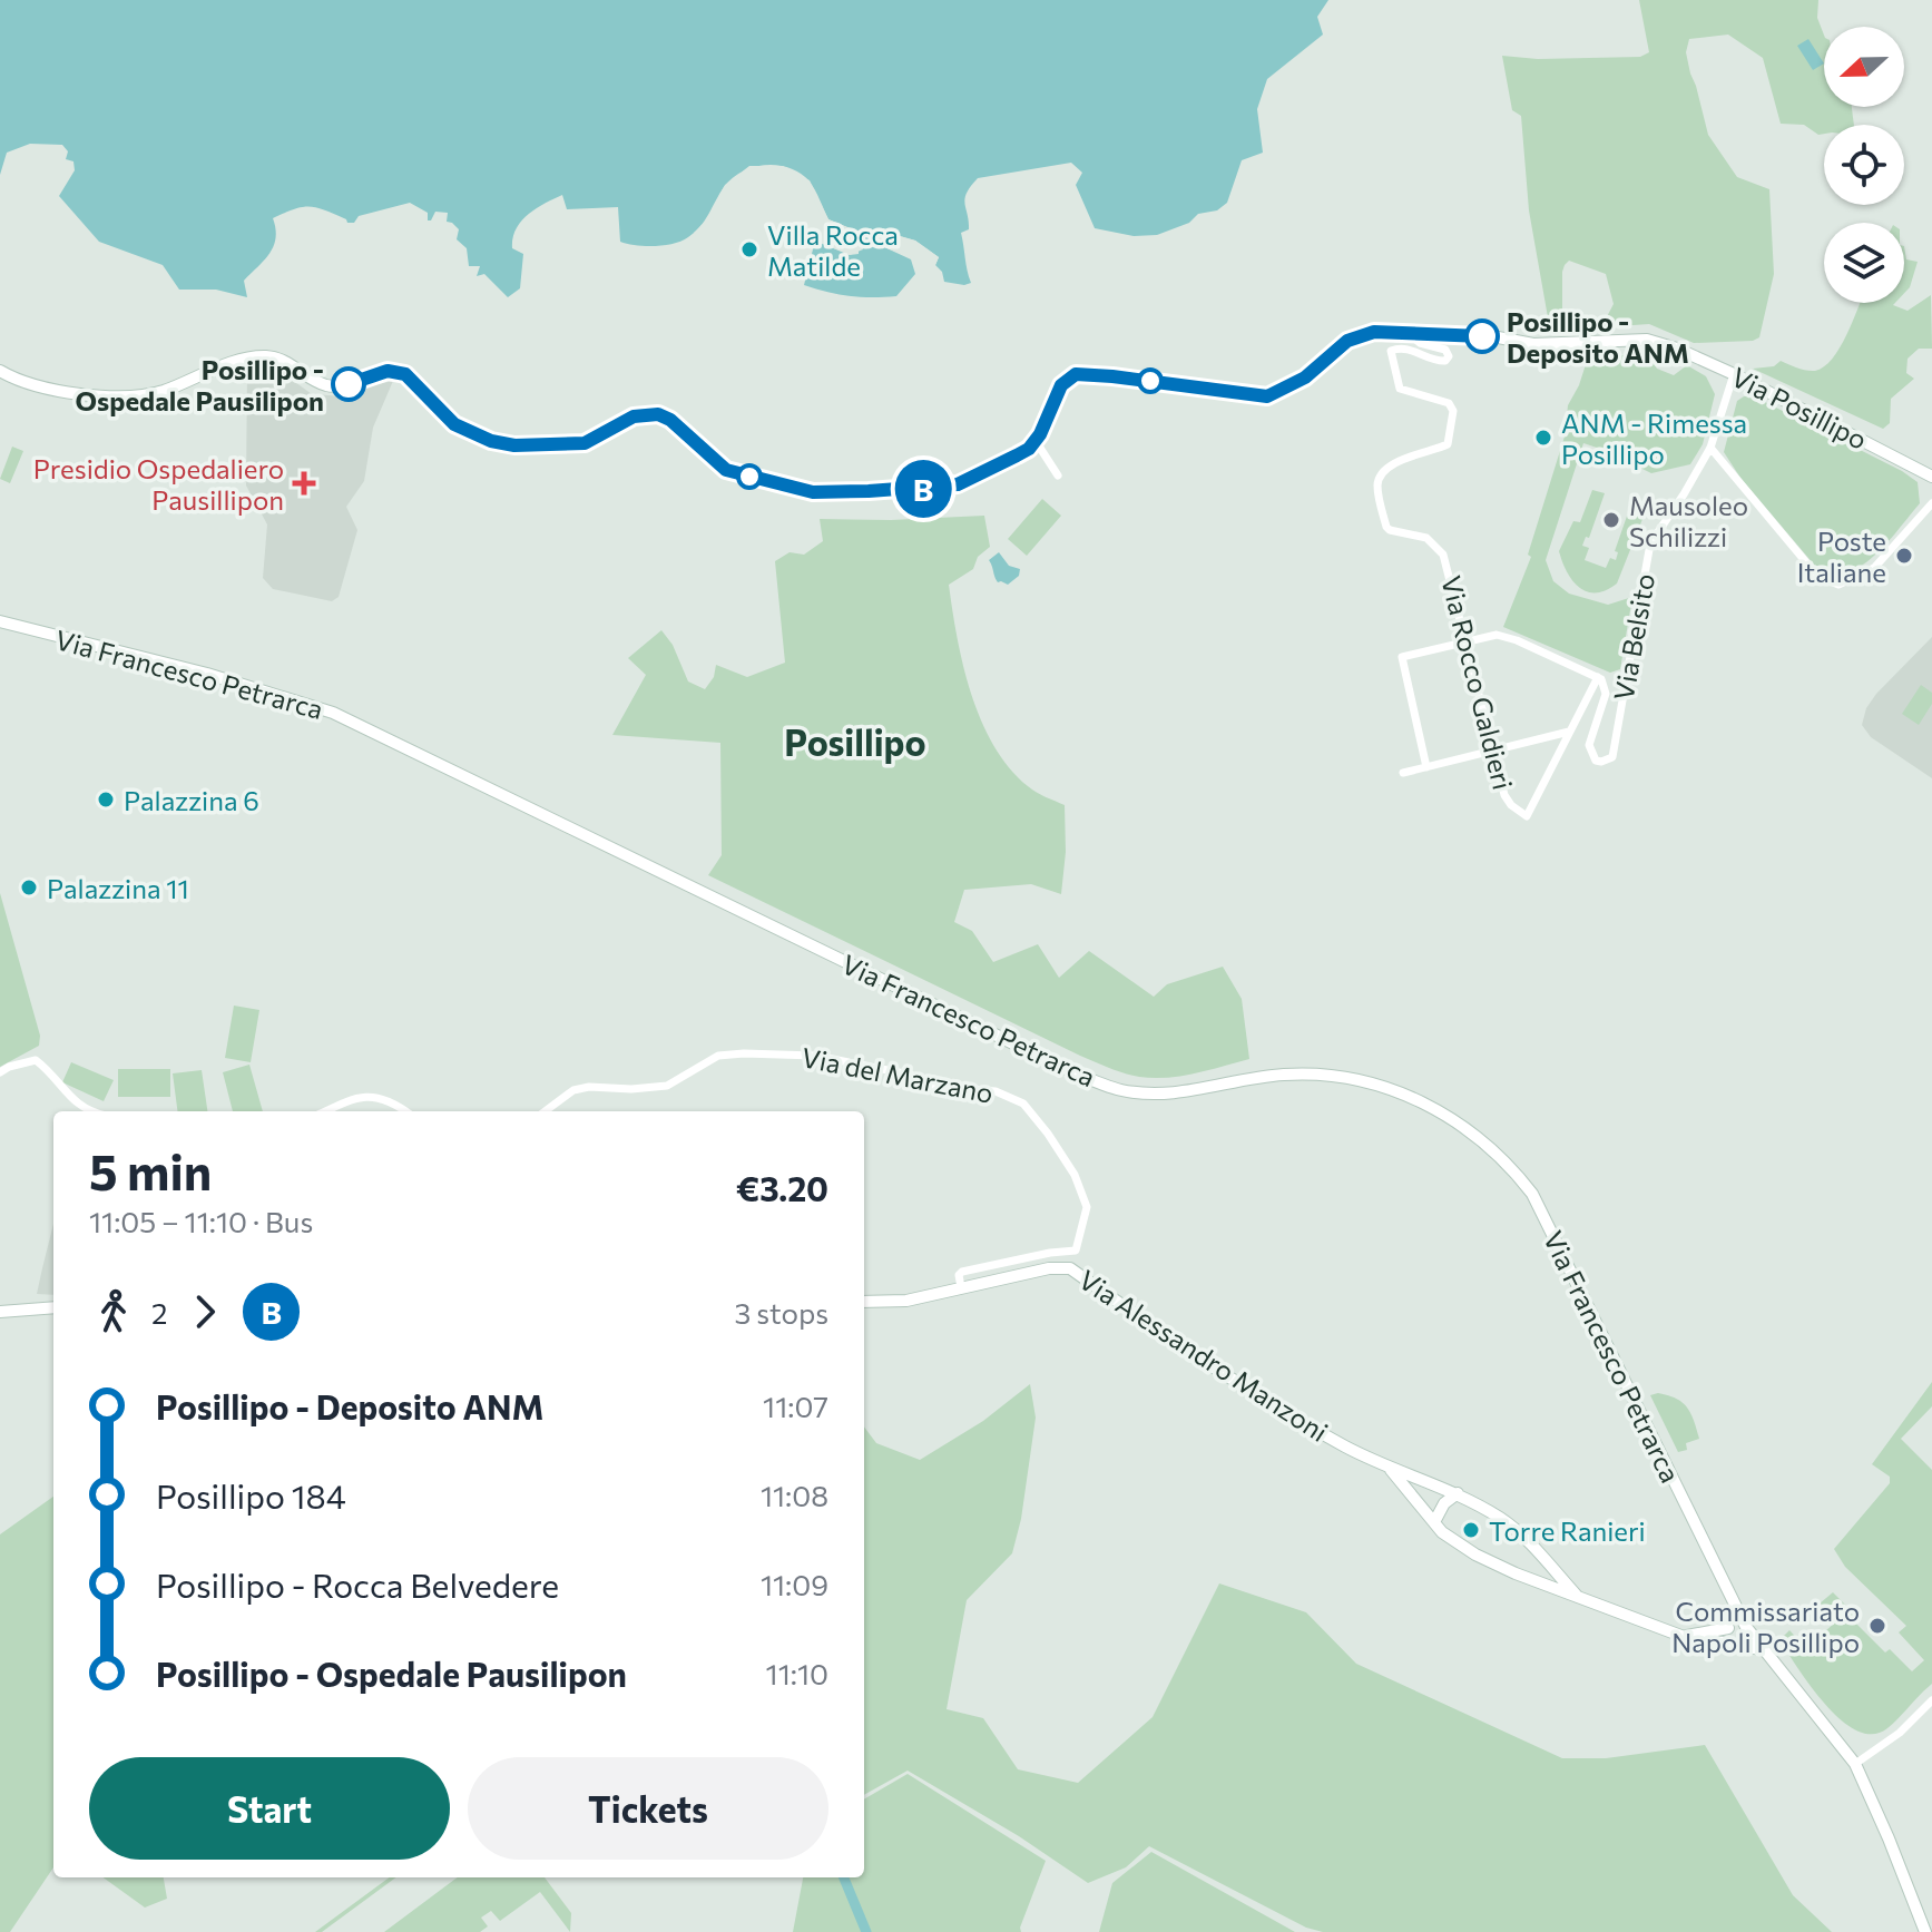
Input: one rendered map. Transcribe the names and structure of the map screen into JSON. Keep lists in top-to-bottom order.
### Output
{
  "streets": {
    "street": [
      "Via Posillipo",
      "Via Belsito",
      "Via Francesco Petrarca",
      "Via Rocco Galdieri",
      "Via del Marzano",
      "Via Alessandro Manzoni"
    ]
  },
  "crossings": [
    ["Via Posillipo", "Via Belsito"],
    ["Via Posillipo", "Via Rocco Galdieri"],
    ["Via Francesco Petrarca", "Via Alessandro Manzoni"],
    ["Via del Marzano", "Via Alessandro Manzoni"]
  ],
  "districts": ["Posillipo"],
  "places": {
    "other": [
      "Villa Rocca Matilde",
      "Posillipo - Deposito ANM",
      "Posillipo - Ospedale Pausilipon",
      "ANM - Rimessa Posillipo",
      "Mausoleo Schilizzi",
      "Poste Italiane",
      "Palazzina 6",
      "Palazzina 11",
      "Torre Ranieri",
      "Commissariato Napoli Posillipo"
    ],
    "health": ["Presidio Ospedaliero Pausillipon"]
  },
  "lines": ["bus line B"],
  "north": "left",
  "page": {
    "on_map": "B",
    "heading": ["5 min", "11:05 – 11:10 · Bus", "€3.20"],
    "legs": ["2", "B", "3 stops"],
    "list": [
      {
        "name": "Posillipo - Deposito ANM",
        "value": "11:07"
      },
      {
        "name": "Posillipo 184",
        "value": "11:08"
      },
      {
        "name": "Posillipo - Rocca Belvedere",
        "value": "11:09"
      },
      {
        "name": "Posillipo - Ospedale Pausilipon",
        "value": "11:10"
      }
    ],
    "buttons": ["Start", "Tickets"]
  }
}
